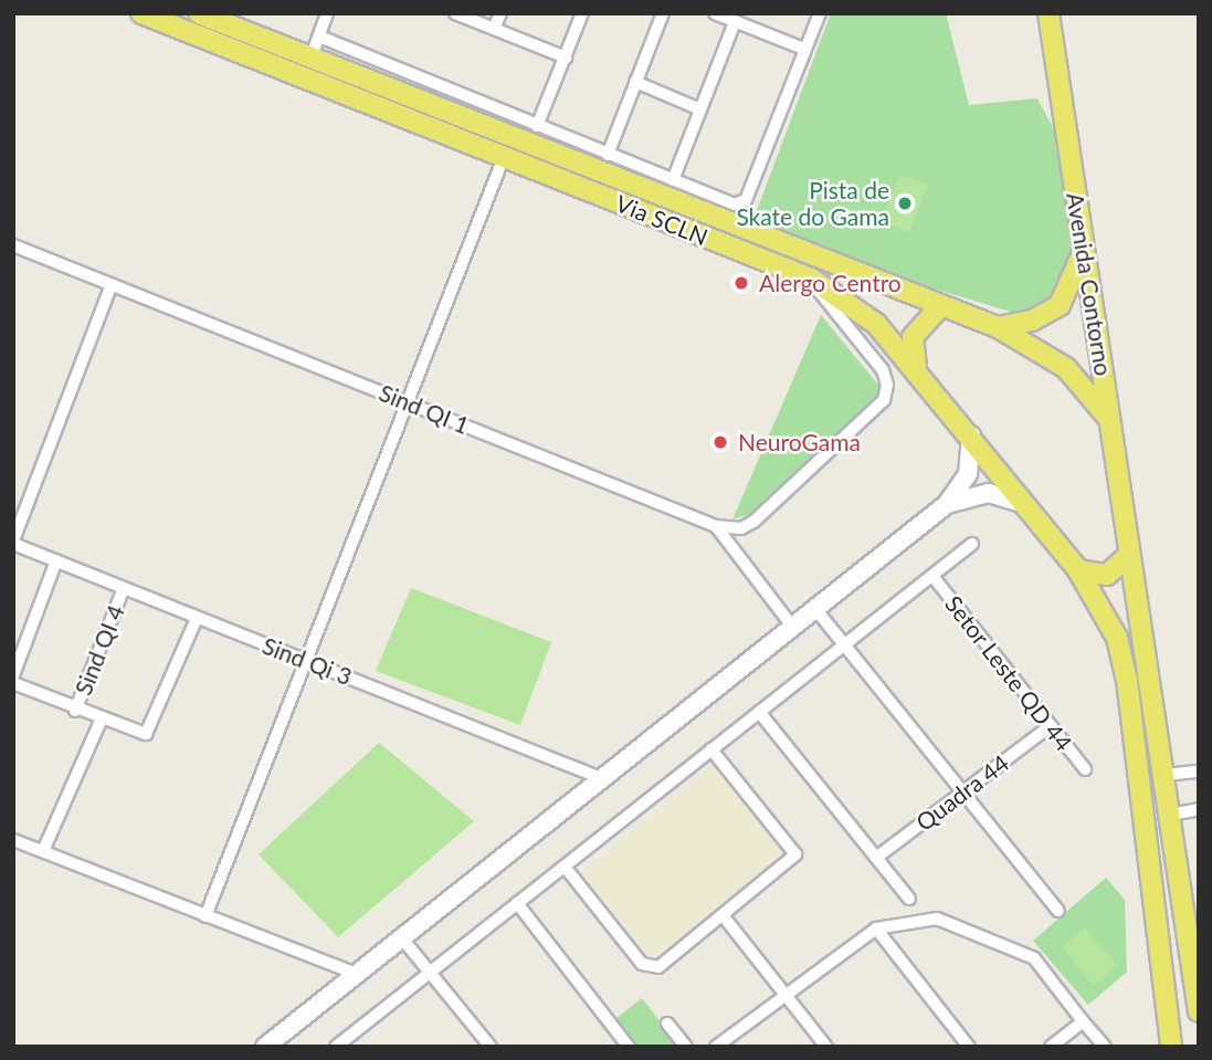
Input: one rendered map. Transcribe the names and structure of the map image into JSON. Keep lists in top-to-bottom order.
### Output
{
  "streets": {
    "main road": ["Via SCLN", "Avenida Contorno"],
    "street": [
      "Sind QI 1",
      "Sind QI 4",
      "Sind Qi 3",
      "Setor Leste QD 44",
      "Quadra 44"
    ]
  },
  "crossings": [
    ["Via SCLN", "Avenida Contorno"],
    ["Sind QI 4", "Sind Qi 3"],
    ["Setor Leste QD 44", "Quadra 44"]
  ],
  "places": ["Pista de Skate do Gama", "Alergo Centro", "NeuroGama"]
}
